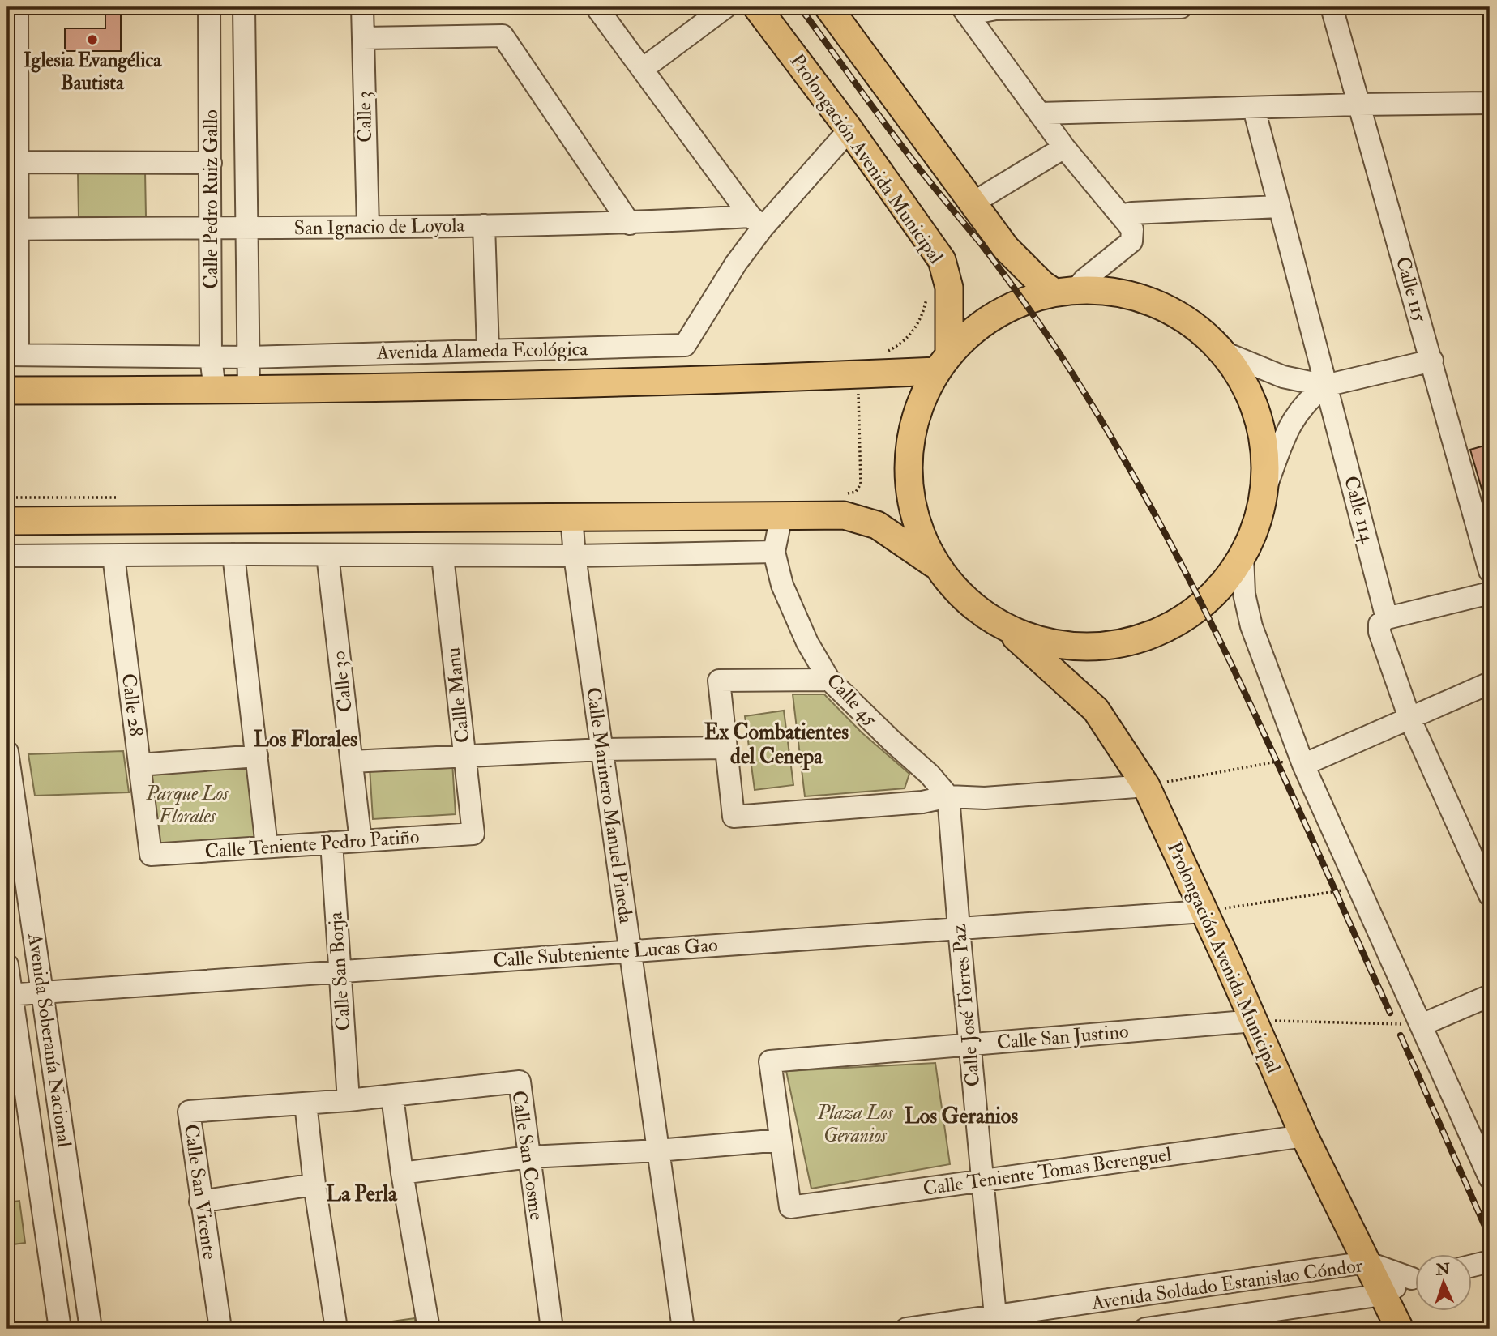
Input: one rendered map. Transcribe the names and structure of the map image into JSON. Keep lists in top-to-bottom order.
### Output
{
  "streets": {
    "main road": ["Prolongación Avenida Municipal", "Avenida Alameda Ecológica"],
    "street": [
      "Calle 3",
      "Calle Pedro Ruiz Gallo",
      "San Ignacio de Loyola",
      "Calle 115",
      "Calle 114",
      "Calle 30",
      "Callle Manu",
      "Calle 45",
      "Calle 28",
      "Calle Marinero Manuel Pineda",
      "Calle Teniente Pedro Patiño",
      "Calle Subteniente Lucas Gao",
      "Calle San Borja",
      "Calle José Torres Paz",
      "Calle San Justino",
      "Avenida Soberanía Nacional",
      "Calle San Cosme",
      "Calle Teniente Tomas Berenguel",
      "Calle San Vicente",
      "Avenida Soldado Estanislao Cóndor"
    ]
  },
  "crossings": [
    ["Calle 3", "San Ignacio de Loyola"],
    ["Prolongación Avenida Municipal", "Avenida Alameda Ecológica"],
    ["Prolongación Avenida Municipal", "Calle Subteniente Lucas Gao"],
    ["Prolongación Avenida Municipal", "Calle San Justino"],
    ["Prolongación Avenida Municipal", "Calle Teniente Tomas Berenguel"],
    ["Prolongación Avenida Municipal", "Avenida Soldado Estanislao Cóndor"],
    ["Calle Pedro Ruiz Gallo", "San Ignacio de Loyola"],
    ["Calle Pedro Ruiz Gallo", "Avenida Alameda Ecológica"],
    ["Calle 30", "Calle Teniente Pedro Patiño"],
    ["Callle Manu", "Calle Teniente Pedro Patiño"],
    ["Calle 45", "Calle José Torres Paz"],
    ["Calle 28", "Calle Teniente Pedro Patiño"],
    ["Calle Marinero Manuel Pineda", "Calle Subteniente Lucas Gao"],
    ["Calle Teniente Pedro Patiño", "Calle San Borja"],
    ["Calle Subteniente Lucas Gao", "Calle San Borja"],
    ["Calle Subteniente Lucas Gao", "Calle José Torres Paz"],
    ["Calle Subteniente Lucas Gao", "Avenida Soberanía Nacional"],
    ["Calle San Borja", "Calle San Cosme"],
    ["Calle San Borja", "Calle San Vicente"],
    ["Calle José Torres Paz", "Calle San Justino"],
    ["Calle José Torres Paz", "Calle Teniente Tomas Berenguel"],
    ["Calle José Torres Paz", "Avenida Soldado Estanislao Cóndor"],
    ["Calle San Justino", "Calle Teniente Tomas Berenguel"],
    ["Calle San Cosme", "Calle San Vicente"]
  ],
  "districts": [
    "Ex Combatientes del Cenepa",
    "Los Florales",
    "Los Geranios",
    "La Perla"
  ],
  "parks": ["Parque Los Florales", "Plaza Los Geranios"],
  "places": ["Iglesia Evangélica Bautista"],
  "north": "top"
}
